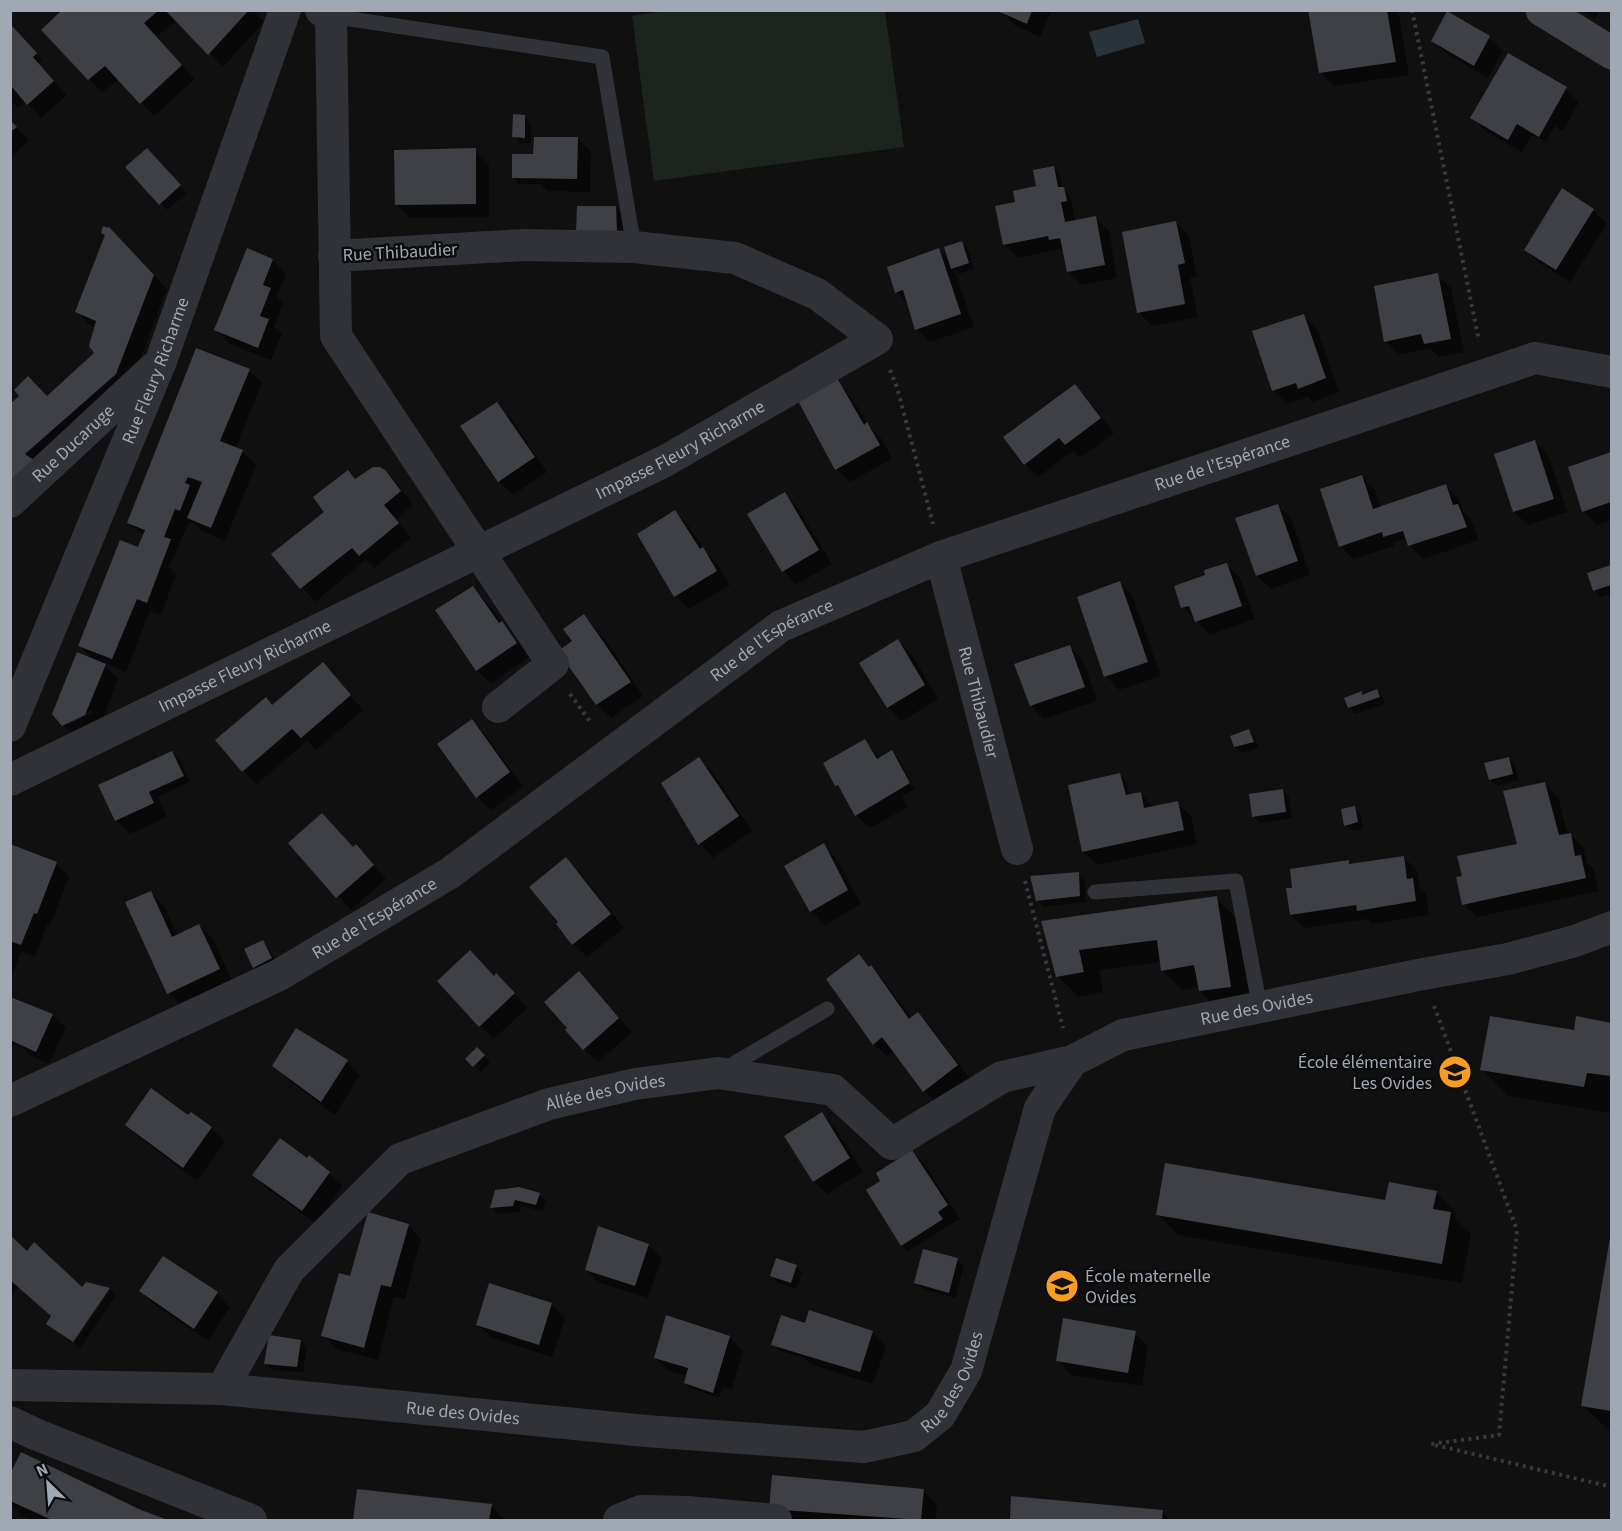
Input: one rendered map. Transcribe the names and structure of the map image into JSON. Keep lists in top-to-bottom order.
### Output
{
  "streets": {
    "street": [
      "Rue Thibaudier",
      "Rue Fleury Richarme",
      "Rue Ducaruge",
      "Impasse Fleury Richarme",
      "Rue de l’Espérance",
      "Rue des Ovides",
      "Allée des Ovides"
    ]
  },
  "crossings": [
    ["Rue Thibaudier", "Impasse Fleury Richarme"],
    ["Rue Thibaudier", "Rue de l’Espérance"],
    ["Rue Fleury Richarme", "Rue Ducaruge"],
    ["Rue des Ovides", "Allée des Ovides"]
  ],
  "places": {
    "school or university": ["École élémentaire Les Ovides", "École maternelle Ovides"]
  },
  "north": "top left"
}
